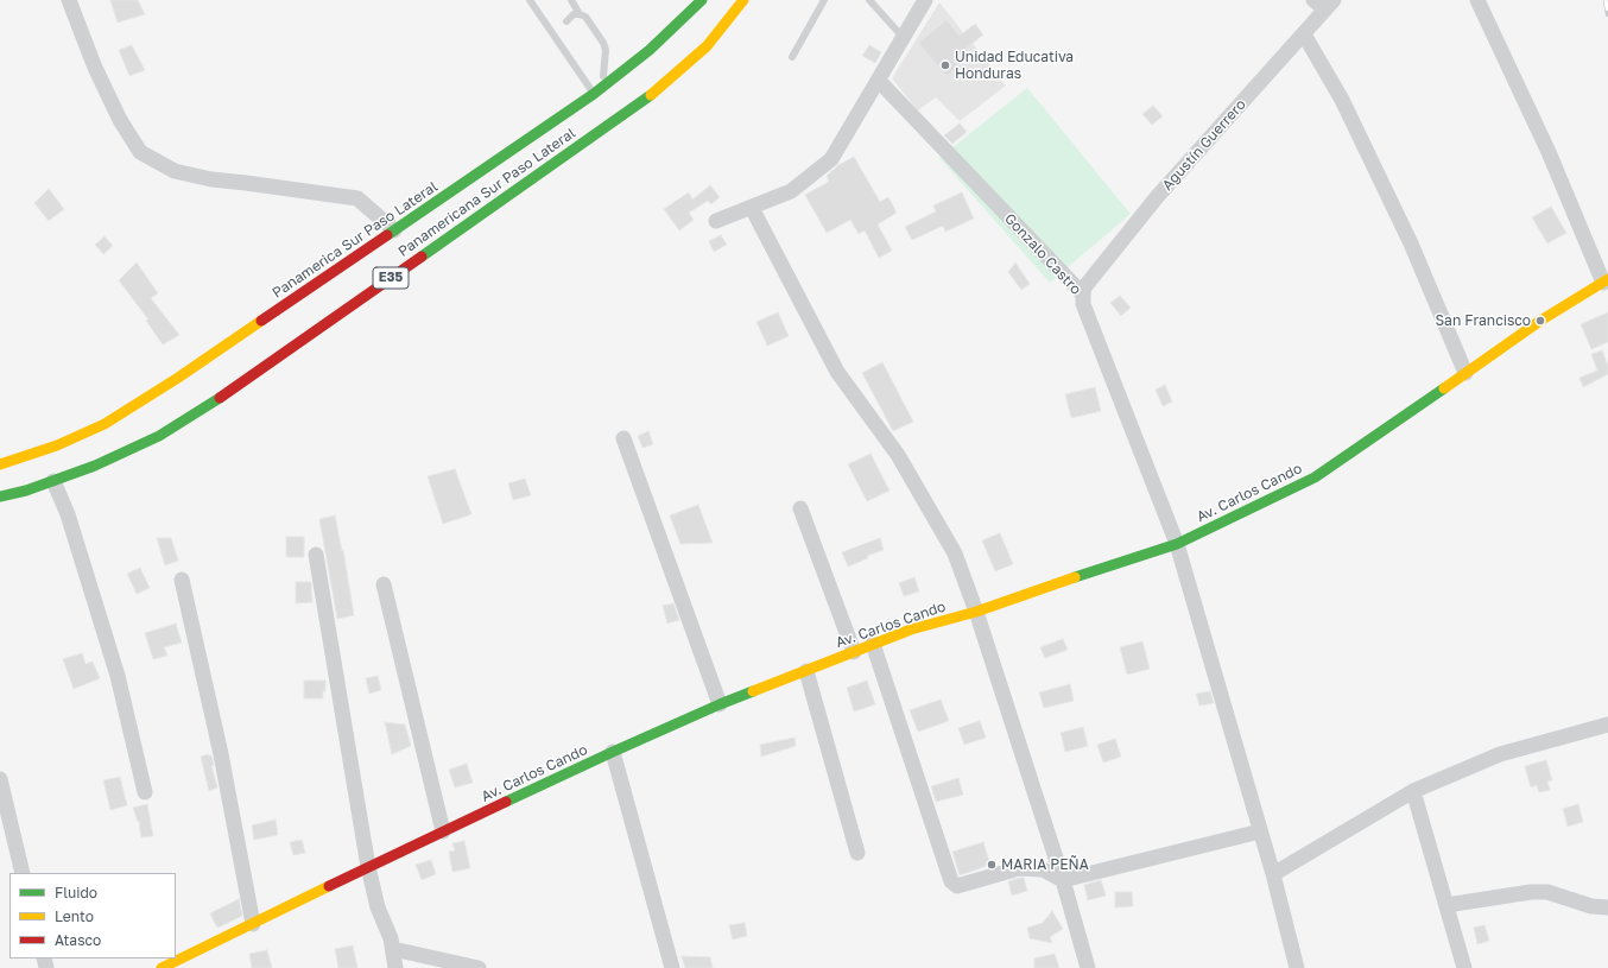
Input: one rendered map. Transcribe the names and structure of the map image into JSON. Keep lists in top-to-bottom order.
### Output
{
  "streets": {
    "main road": [
      "Panamericana Sur Paso Lateral",
      "Panamerica Sur Paso Lateral",
      "E35",
      "Av. Carlos Cando"
    ],
    "street": ["Agustín Guerrero", "Gonzalo Castro"]
  },
  "crossings": [
    ["Agustín Guerrero", "Gonzalo Castro"],
    ["Gonzalo Castro", "Av. Carlos Cando"]
  ],
  "places": ["Unidad Educativa Honduras", "San Francisco", "MARIA PEÑA"],
  "legend": ["Fluido", "Lento", "Atasco"]
}
